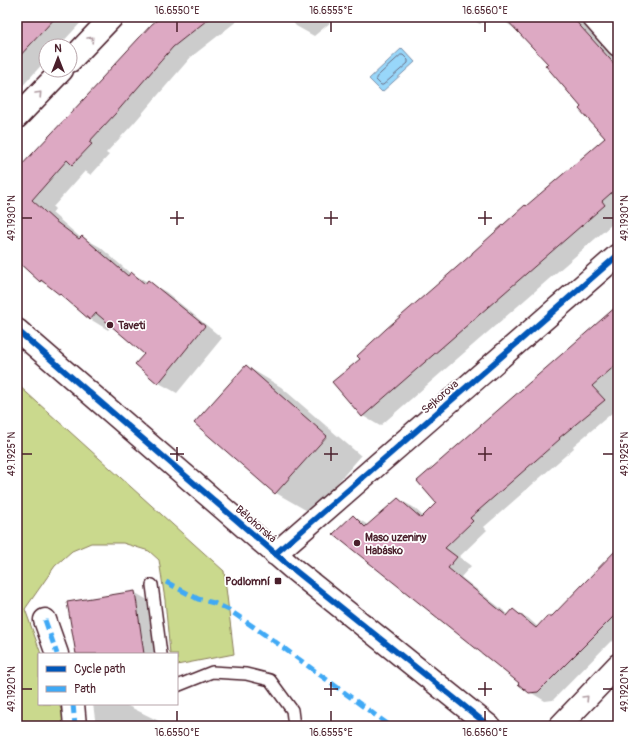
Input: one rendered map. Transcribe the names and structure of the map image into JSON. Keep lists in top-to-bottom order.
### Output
{
  "streets": {
    "street": ["Sejkorova", "Bělohorská"]
  },
  "crossings": [
    ["Sejkorova", "Bělohorská"]
  ],
  "places": {
    "other": ["Taveti", "Maso uzeniny Habásko"],
    "transit": ["Podlomní"]
  },
  "legend": ["Cycle path", "Path"],
  "north": "top",
  "coordinates": [
    "16.6550°E",
    "16.6555°E",
    "16.6560°E",
    "49.1930°N",
    "49.1925°N",
    "49.1920°N"
  ]
}
